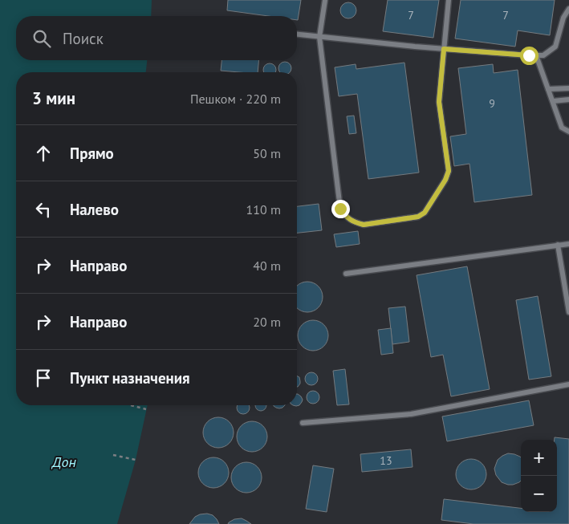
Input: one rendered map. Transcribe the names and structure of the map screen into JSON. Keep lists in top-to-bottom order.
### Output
{
  "water": ["Дон"],
  "house_numbers": [
    "7",
    "7",
    "9",
    "13"
  ],
  "page": {
    "search": "Поиск",
    "heading": ["3 мин", "Пешком · 220 m"],
    "list": [
      ["Прямо", "50 m"],
      ["Налево", "110 m"],
      ["Направо", "40 m"],
      ["Направо", "20 m"],
      "Пункт назначения"
    ],
    "map_buttons": ["+", "−"]
  }
}
